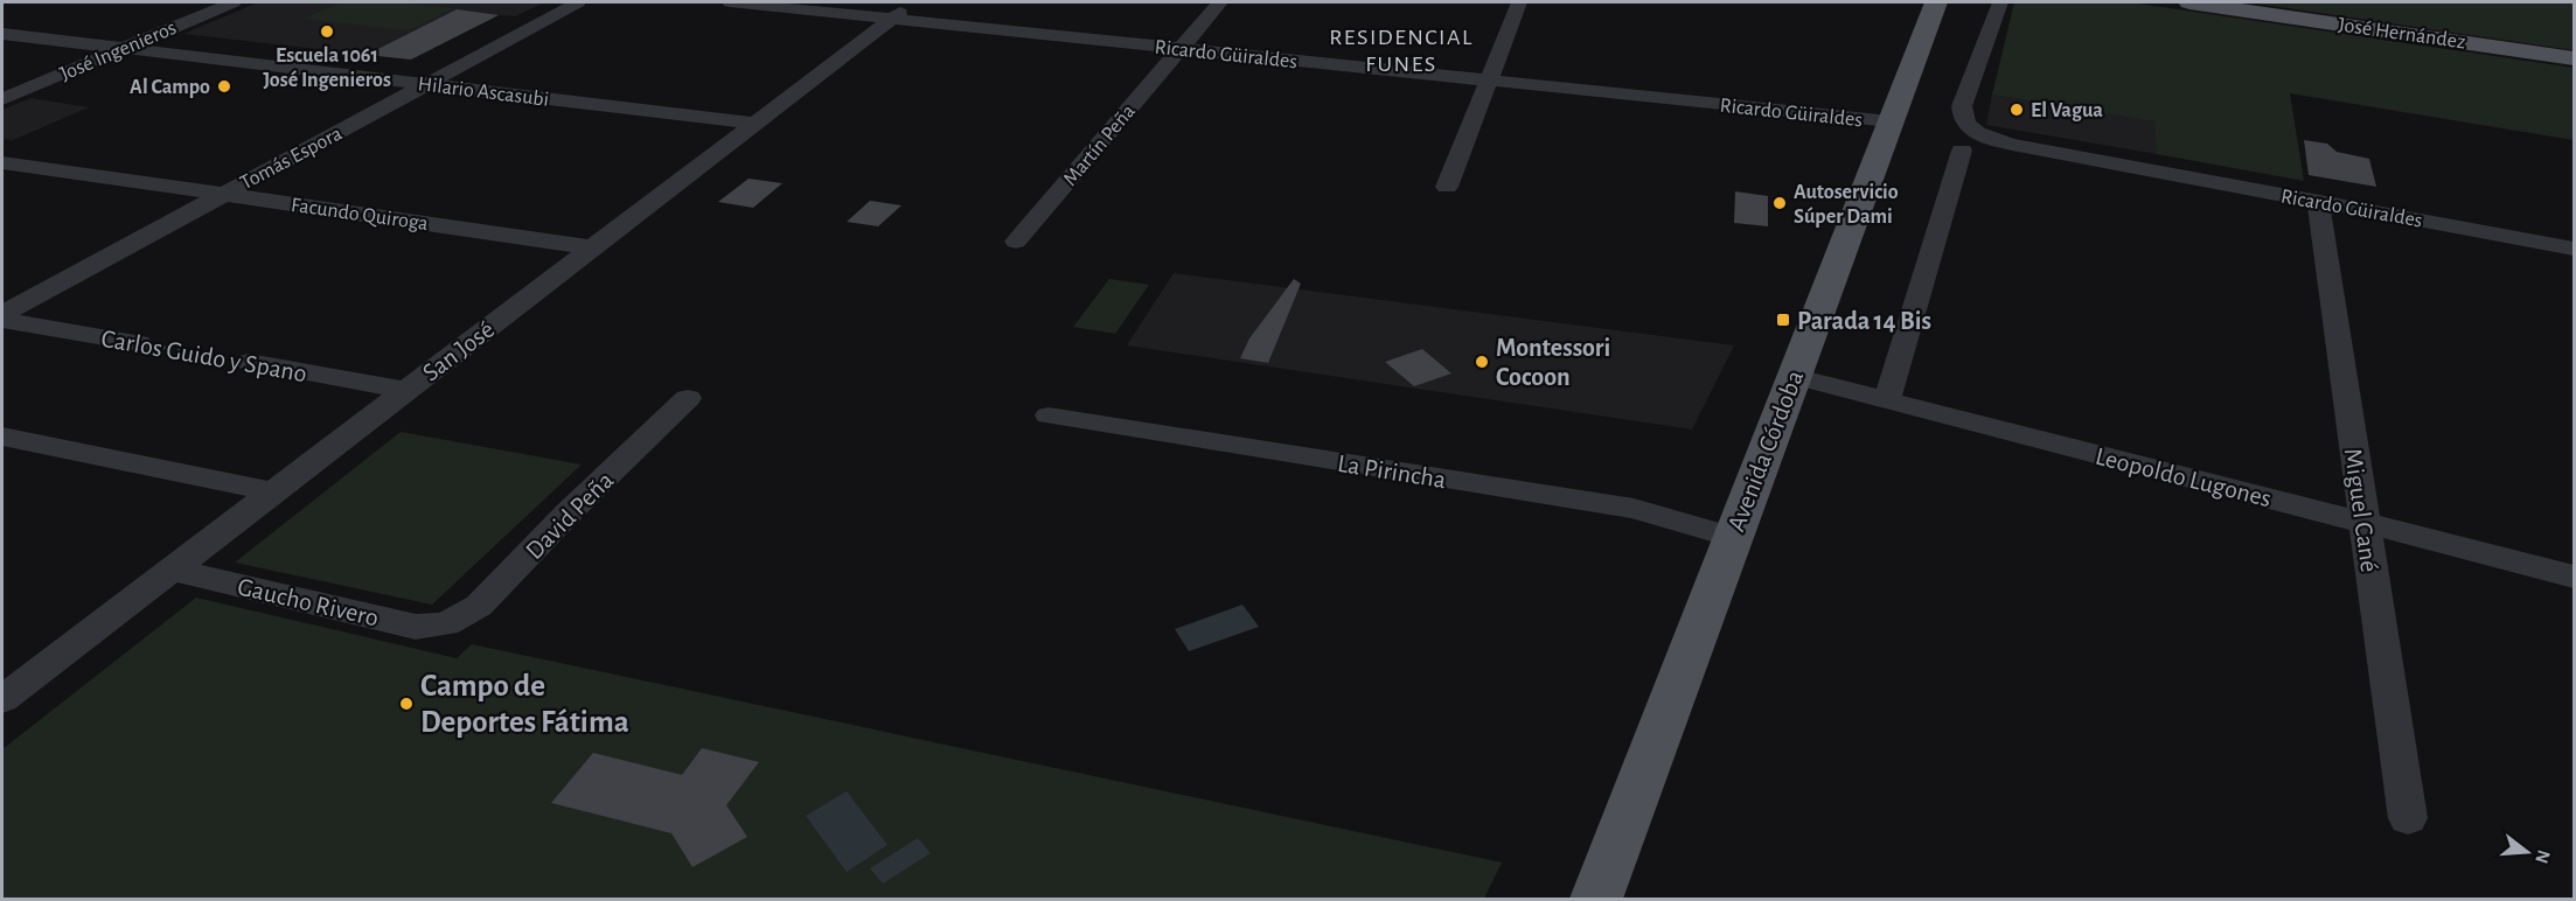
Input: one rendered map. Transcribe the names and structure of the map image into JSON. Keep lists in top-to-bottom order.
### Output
{
  "streets": {
    "main road": ["José Hernández", "Avenida Córdoba"],
    "street": [
      "José Ingenieros",
      "Ricardo Güiraldes",
      "Hilario Ascasubi",
      "Martín Peña",
      "Tomás Espora",
      "Facundo Quiroga",
      "San José",
      "Carlos Guido y Spano",
      "La Pirincha",
      "Leopoldo Lugones",
      "Miguel Cané",
      "David Peña",
      "Gaucho Rivero"
    ]
  },
  "crossings": [
    ["José Ingenieros", "Hilario Ascasubi"],
    ["Ricardo Güiraldes", "Martín Peña"],
    ["Ricardo Güiraldes", "San José"],
    ["Ricardo Güiraldes", "Avenida Córdoba"],
    ["Ricardo Güiraldes", "Miguel Cané"],
    ["Hilario Ascasubi", "Tomás Espora"],
    ["Hilario Ascasubi", "San José"],
    ["Tomás Espora", "Facundo Quiroga"],
    ["Tomás Espora", "Carlos Guido y Spano"],
    ["Facundo Quiroga", "San José"],
    ["San José", "Carlos Guido y Spano"],
    ["San José", "Gaucho Rivero"],
    ["Avenida Córdoba", "La Pirincha"],
    ["Avenida Córdoba", "Leopoldo Lugones"],
    ["Leopoldo Lugones", "Miguel Cané"],
    ["David Peña", "Gaucho Rivero"]
  ],
  "districts": ["RESIDENCIAL FUNES"],
  "places": {
    "other": [
      "Escuela 1061 José Ingenieros",
      "Al Campo",
      "El Vagua",
      "Autoservicio Súper Dami",
      "Montessori Cocoon",
      "Campo de Deportes Fátima"
    ],
    "transit": ["Parada 14 Bis"]
  },
  "north": "right"
}
